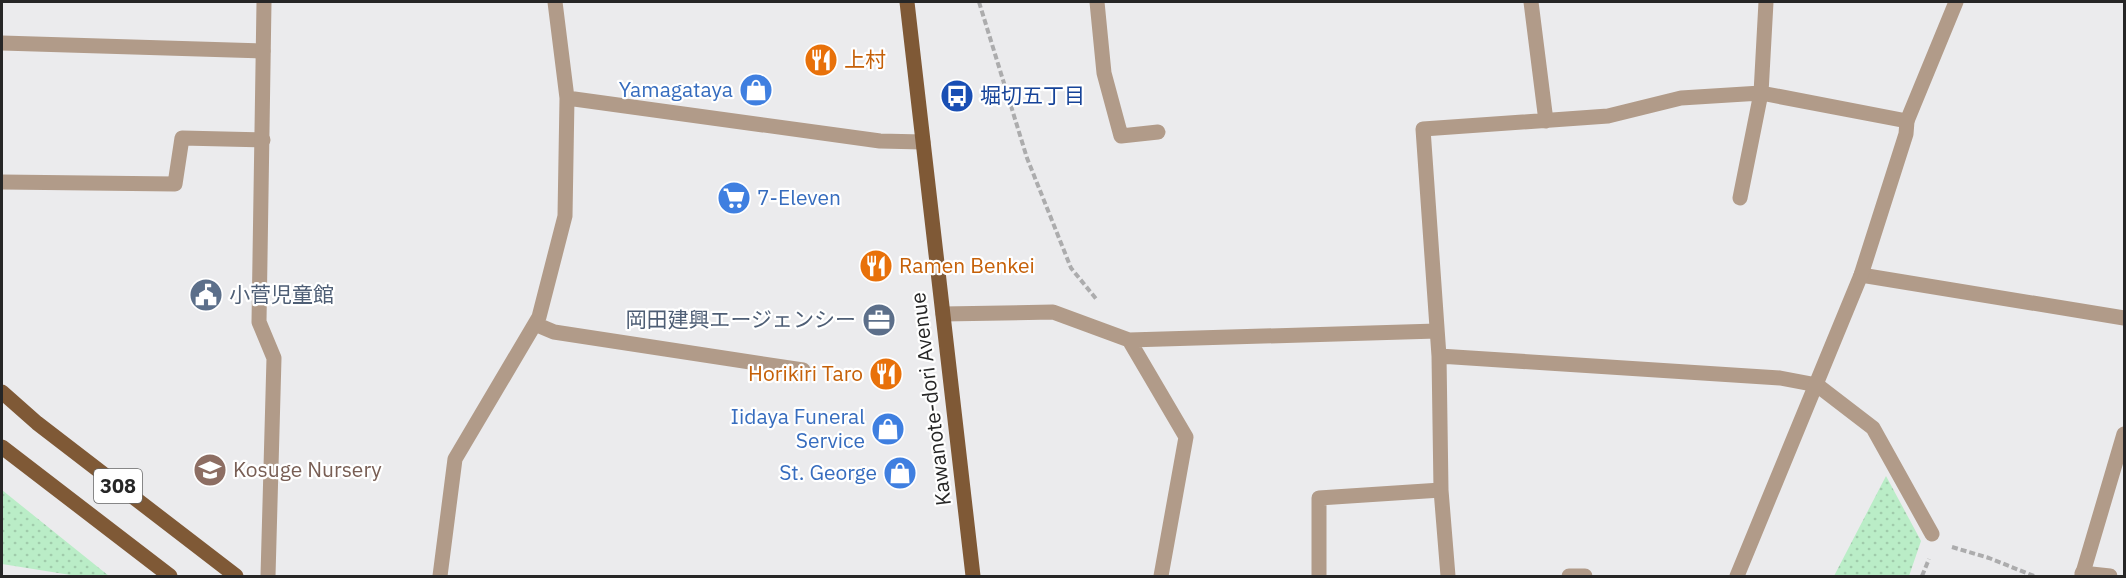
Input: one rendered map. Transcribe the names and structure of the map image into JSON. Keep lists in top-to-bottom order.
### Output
{
  "streets": {
    "main road": ["Kawanote-dori Avenue", "308"]
  },
  "places": {
    "restaurant": ["上村", "Ramen Benkei", "Horikiri Taro"],
    "shop": ["Yamagataya", "Iidaya Funeral Service", "St. George"],
    "bus stop": ["堀切五丁目"],
    "supermarket": ["7-Eleven"],
    "public building": ["小菅児童館"],
    "office": ["岡田建興エージェンシー"],
    "school or university": ["Kosuge Nursery"]
  }
}
